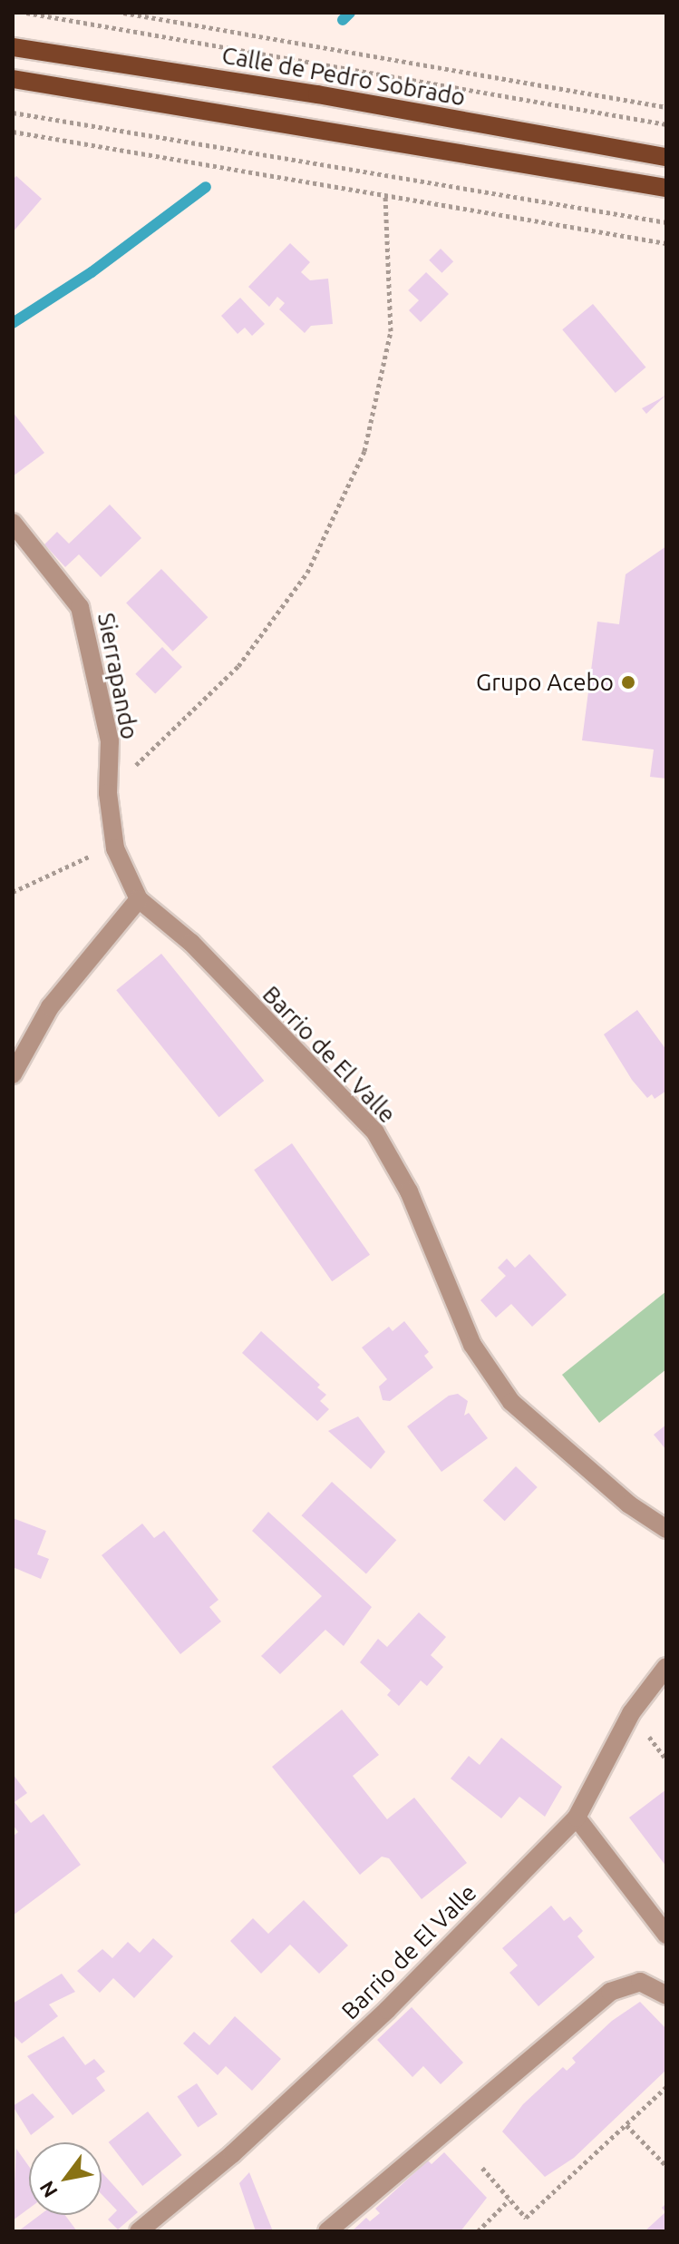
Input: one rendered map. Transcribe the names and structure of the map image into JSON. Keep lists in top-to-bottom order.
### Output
{
  "streets": {
    "main road": ["Calle de Pedro Sobrado"],
    "street": ["Sierrapando", "Barrio de El Valle"]
  },
  "crossings": [
    ["Sierrapando", "Barrio de El Valle"]
  ],
  "places": ["Grupo Acebo"],
  "north": "bottom left"
}
